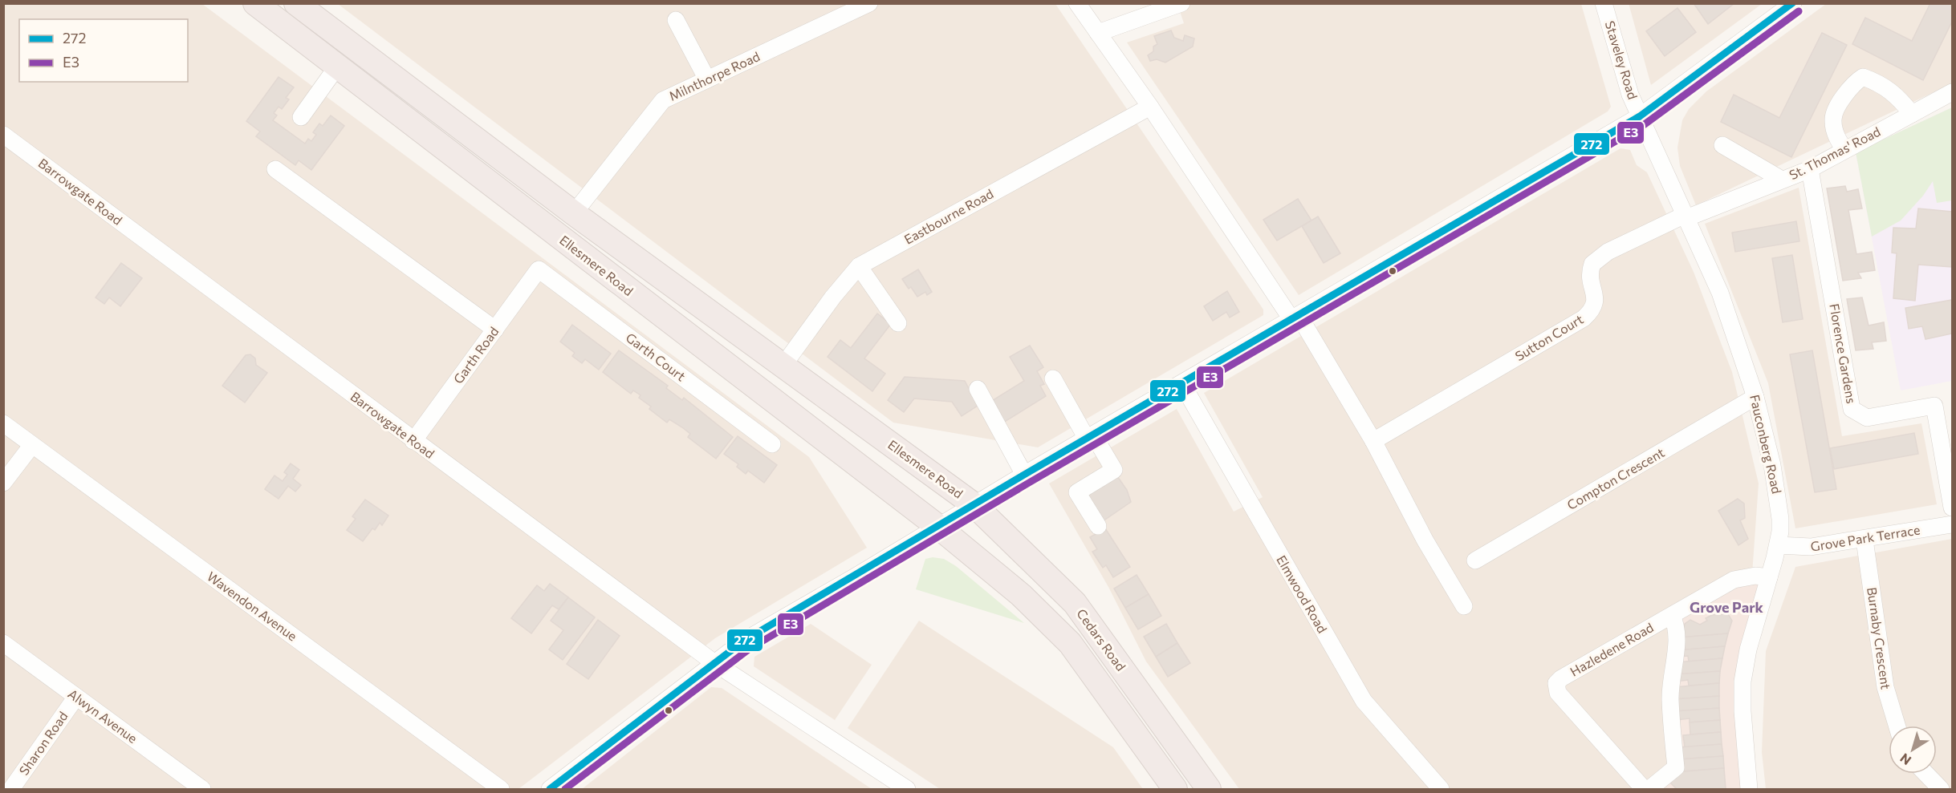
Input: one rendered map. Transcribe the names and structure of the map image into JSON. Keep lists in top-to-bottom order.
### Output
{
  "streets": {
    "highway": ["Ellesmere Road", "Cedars Road"],
    "street": [
      "Staveley Road",
      "Milnthorpe Road",
      "St. Thomas' Road",
      "Barrowgate Road",
      "Eastbourne Road",
      "Sutton Court",
      "Florence Gardens",
      "Garth Road",
      "Garth Court",
      "Fauconberg Road",
      "Compton Crescent",
      "Grove Park Terrace",
      "Elmwood Road",
      "Wavendon Avenue",
      "Burnaby Crescent",
      "Hazledene Road",
      "Alwyn Avenue",
      "Sharon Road"
    ]
  },
  "crossings": [
    ["Staveley Road", "Fauconberg Road"],
    ["Milnthorpe Road", "Ellesmere Road"],
    ["St. Thomas' Road", "Sutton Court"],
    ["St. Thomas' Road", "Florence Gardens"],
    ["St. Thomas' Road", "Fauconberg Road"],
    ["Barrowgate Road", "Garth Road"],
    ["Eastbourne Road", "Ellesmere Road"],
    ["Ellesmere Road", "Cedars Road"],
    ["Sutton Court", "Fauconberg Road"],
    ["Garth Road", "Garth Court"],
    ["Fauconberg Road", "Compton Crescent"],
    ["Fauconberg Road", "Grove Park Terrace"],
    ["Fauconberg Road", "Hazledene Road"],
    ["Grove Park Terrace", "Burnaby Crescent"],
    ["Alwyn Avenue", "Sharon Road"]
  ],
  "districts": ["Grove Park"],
  "lines": ["transit line 272", "transit line E3"],
  "legend": ["272", "E3"],
  "north": "bottom left"
}
